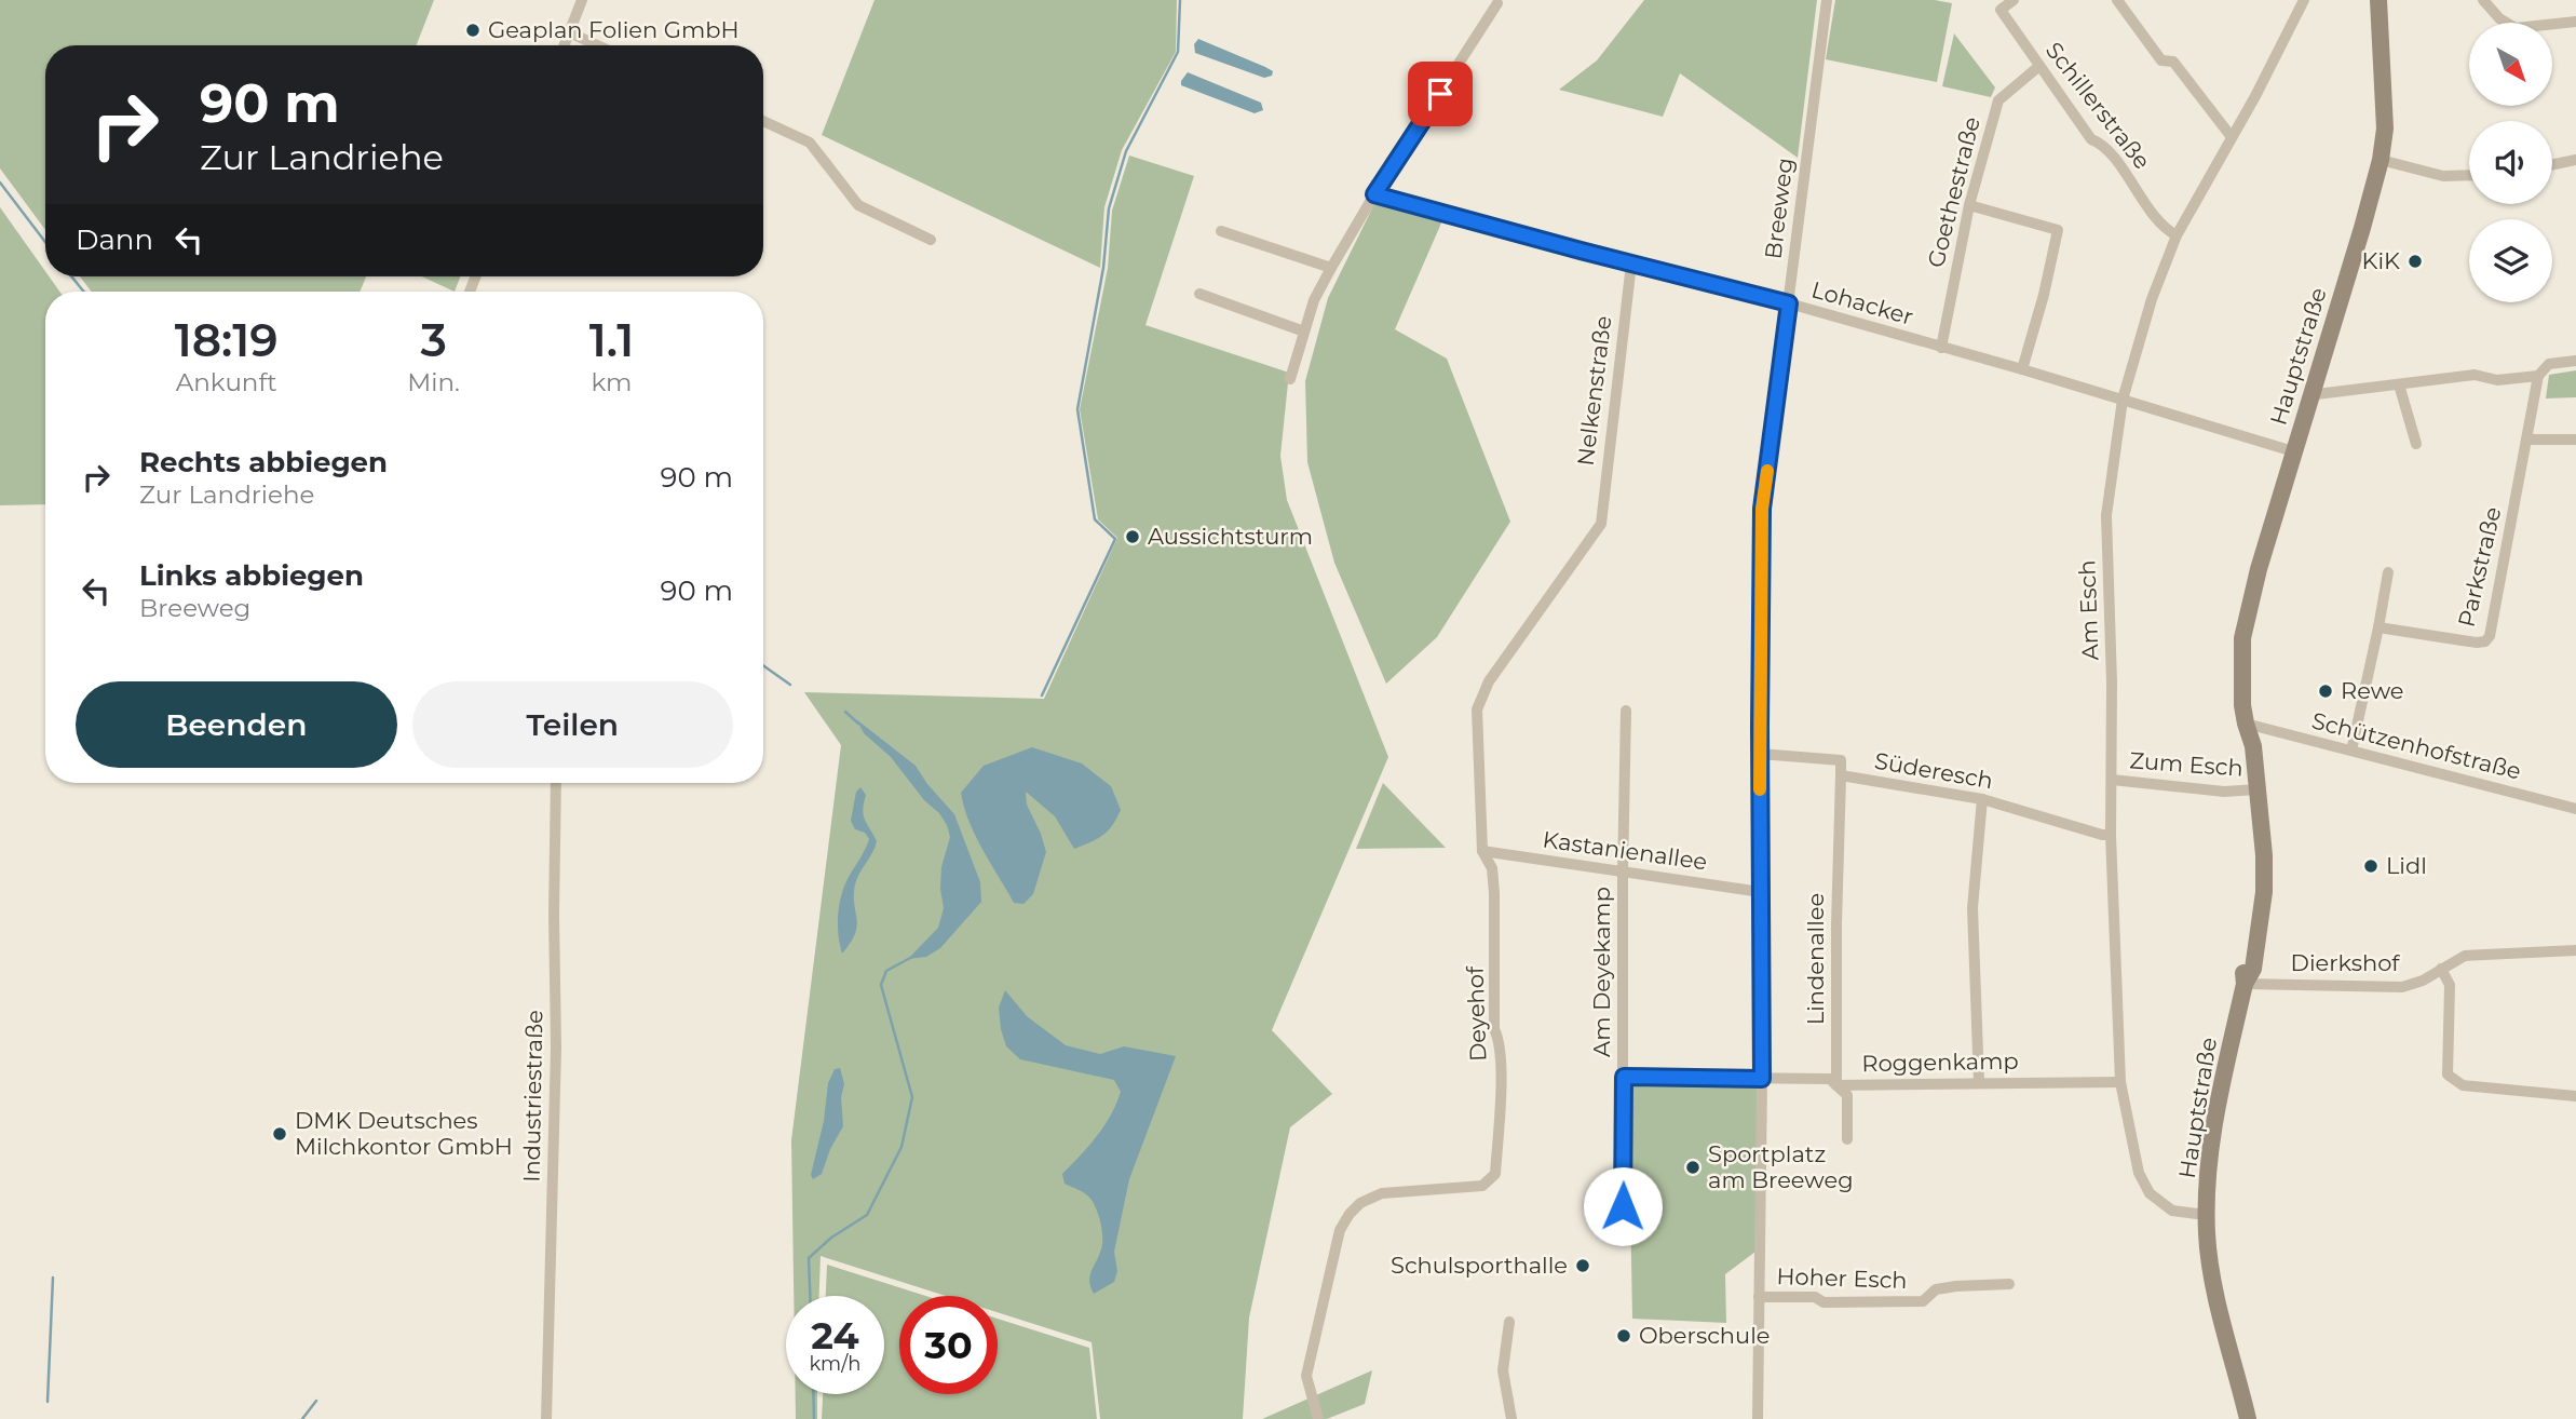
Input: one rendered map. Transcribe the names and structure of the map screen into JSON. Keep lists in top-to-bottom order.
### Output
{
  "streets": {
    "main road": ["Hauptstraße"],
    "street": [
      "Schillerstraße",
      "Goethestraße",
      "Breeweg",
      "Lohacker",
      "Nelkenstraße",
      "Parkstraße",
      "Am Esch",
      "Schützenhofstraße",
      "Zum Esch",
      "Süderesch",
      "Kastanienallee",
      "Lindenallee",
      "Dierkshof",
      "Am Deyekamp",
      "Deyehof",
      "Roggenkamp",
      "Industriestraße",
      "Hoher Esch"
    ]
  },
  "crossings": [
    ["Schillerstraße", "Goethestraße"],
    ["Schillerstraße", "Am Esch"],
    ["Goethestraße", "Lohacker"],
    ["Breeweg", "Lohacker"],
    ["Breeweg", "Süderesch"],
    ["Breeweg", "Kastanienallee"],
    ["Breeweg", "Roggenkamp"],
    ["Breeweg", "Hoher Esch"],
    ["Lohacker", "Hauptstraße"],
    ["Lohacker", "Nelkenstraße"],
    ["Lohacker", "Am Esch"],
    ["Hauptstraße", "Am Esch"],
    ["Hauptstraße", "Schützenhofstraße"],
    ["Hauptstraße", "Zum Esch"],
    ["Hauptstraße", "Dierkshof"],
    ["Nelkenstraße", "Deyehof"],
    ["Am Esch", "Zum Esch"],
    ["Am Esch", "Süderesch"],
    ["Am Esch", "Roggenkamp"],
    ["Süderesch", "Lindenallee"],
    ["Kastanienallee", "Am Deyekamp"],
    ["Kastanienallee", "Deyehof"],
    ["Lindenallee", "Roggenkamp"],
    ["Am Deyekamp", "Roggenkamp"]
  ],
  "places": [
    "Geaplan Folien GmbH",
    "KiK",
    "Aussichtsturm",
    "Rewe",
    "Lidl",
    "DMK Deutsches Milchkontor GmbH",
    "Sportplatz am Breeweg",
    "Schulsporthalle",
    "Oberschule"
  ],
  "north": "bottom right",
  "page": {
    "turn": ["90 m", "Zur Landriehe"],
    "then": "Dann",
    "eta": [
      "18:19",
      "Ankunft",
      "3",
      "Min.",
      "1.1",
      "km"
    ],
    "list": [
      {
        "name": "Rechts abbiegen",
        "note": "Zur Landriehe",
        "value": "90 m"
      },
      {
        "name": "Links abbiegen",
        "note": "Breeweg",
        "value": "90 m"
      }
    ],
    "buttons": ["Beenden", "Teilen"],
    "speed": "24 km/h",
    "limit": "30"
  }
}
